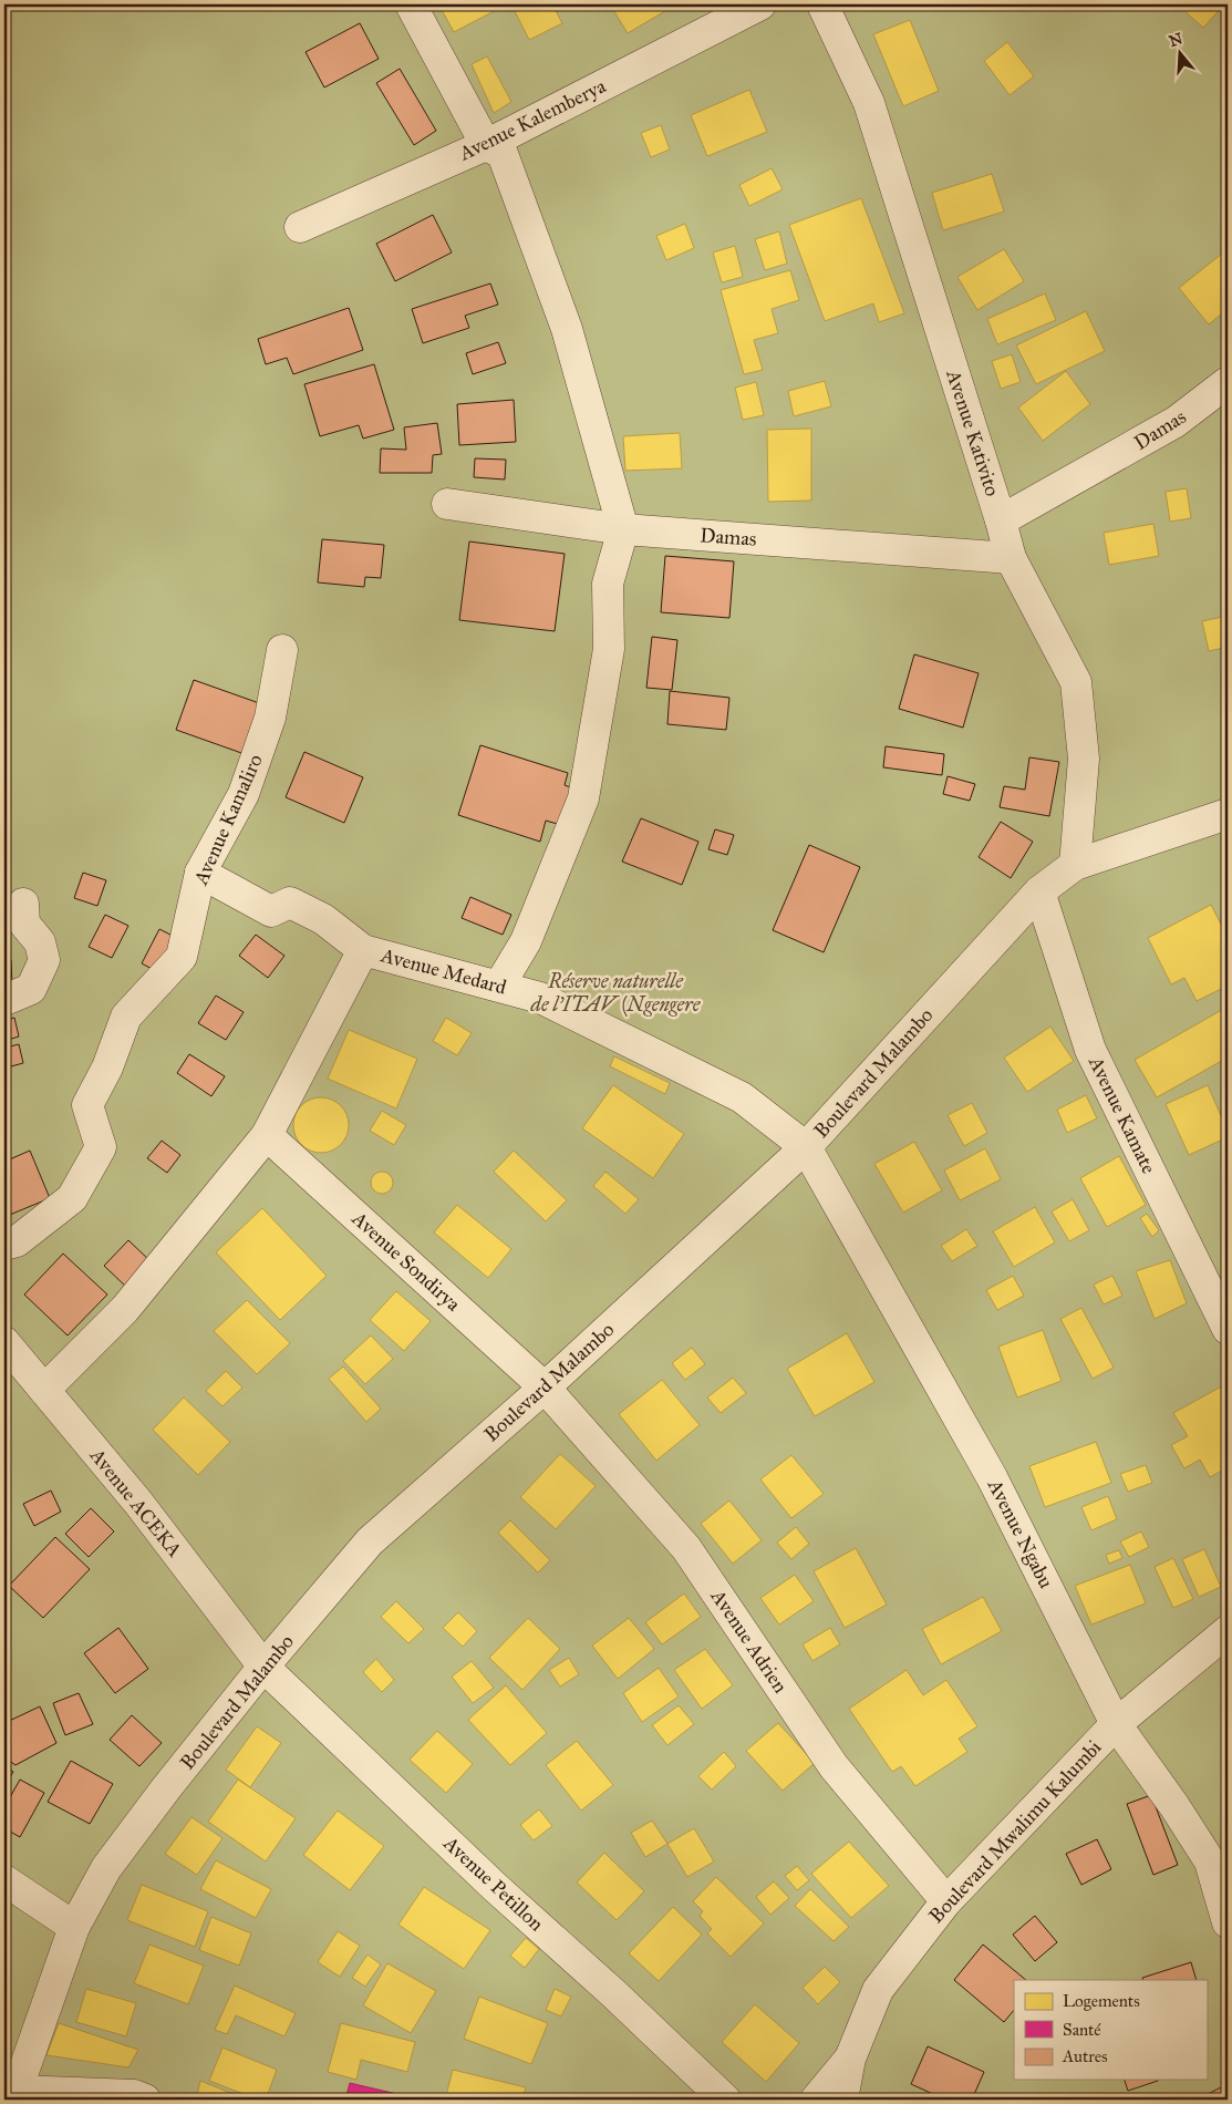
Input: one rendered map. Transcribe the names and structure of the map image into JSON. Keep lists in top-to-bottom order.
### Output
{
  "streets": {
    "street": [
      "Avenue Kalemberya",
      "Damas",
      "Avenue Kativito",
      "Avenue Kamaliro",
      "Avenue Medard",
      "Boulevard Malambo",
      "Avenue Kamate",
      "Avenue Sondirya",
      "Avenue ACEKA",
      "Avenue Ngabu",
      "Avenue Adrien",
      "Boulevard Mwalimu Kalumbi",
      "Avenue Petillon"
    ]
  },
  "crossings": [
    ["Damas", "Avenue Kativito"],
    ["Avenue Kativito", "Boulevard Malambo"],
    ["Avenue Kamaliro", "Avenue Medard"],
    ["Avenue Medard", "Boulevard Malambo"],
    ["Avenue Medard", "Avenue Ngabu"],
    ["Boulevard Malambo", "Avenue Kamate"],
    ["Boulevard Malambo", "Avenue Sondirya"],
    ["Boulevard Malambo", "Avenue ACEKA"],
    ["Boulevard Malambo", "Avenue Ngabu"],
    ["Boulevard Malambo", "Avenue Adrien"],
    ["Boulevard Malambo", "Avenue Petillon"],
    ["Avenue Sondirya", "Avenue Adrien"],
    ["Avenue ACEKA", "Avenue Petillon"],
    ["Avenue Ngabu", "Boulevard Mwalimu Kalumbi"],
    ["Avenue Adrien", "Boulevard Mwalimu Kalumbi"]
  ],
  "parks": ["Réserve naturelle de l'ITAV (Ngengere"],
  "legend": ["Logements", "Santé", "Autres"],
  "north": "top"
}
